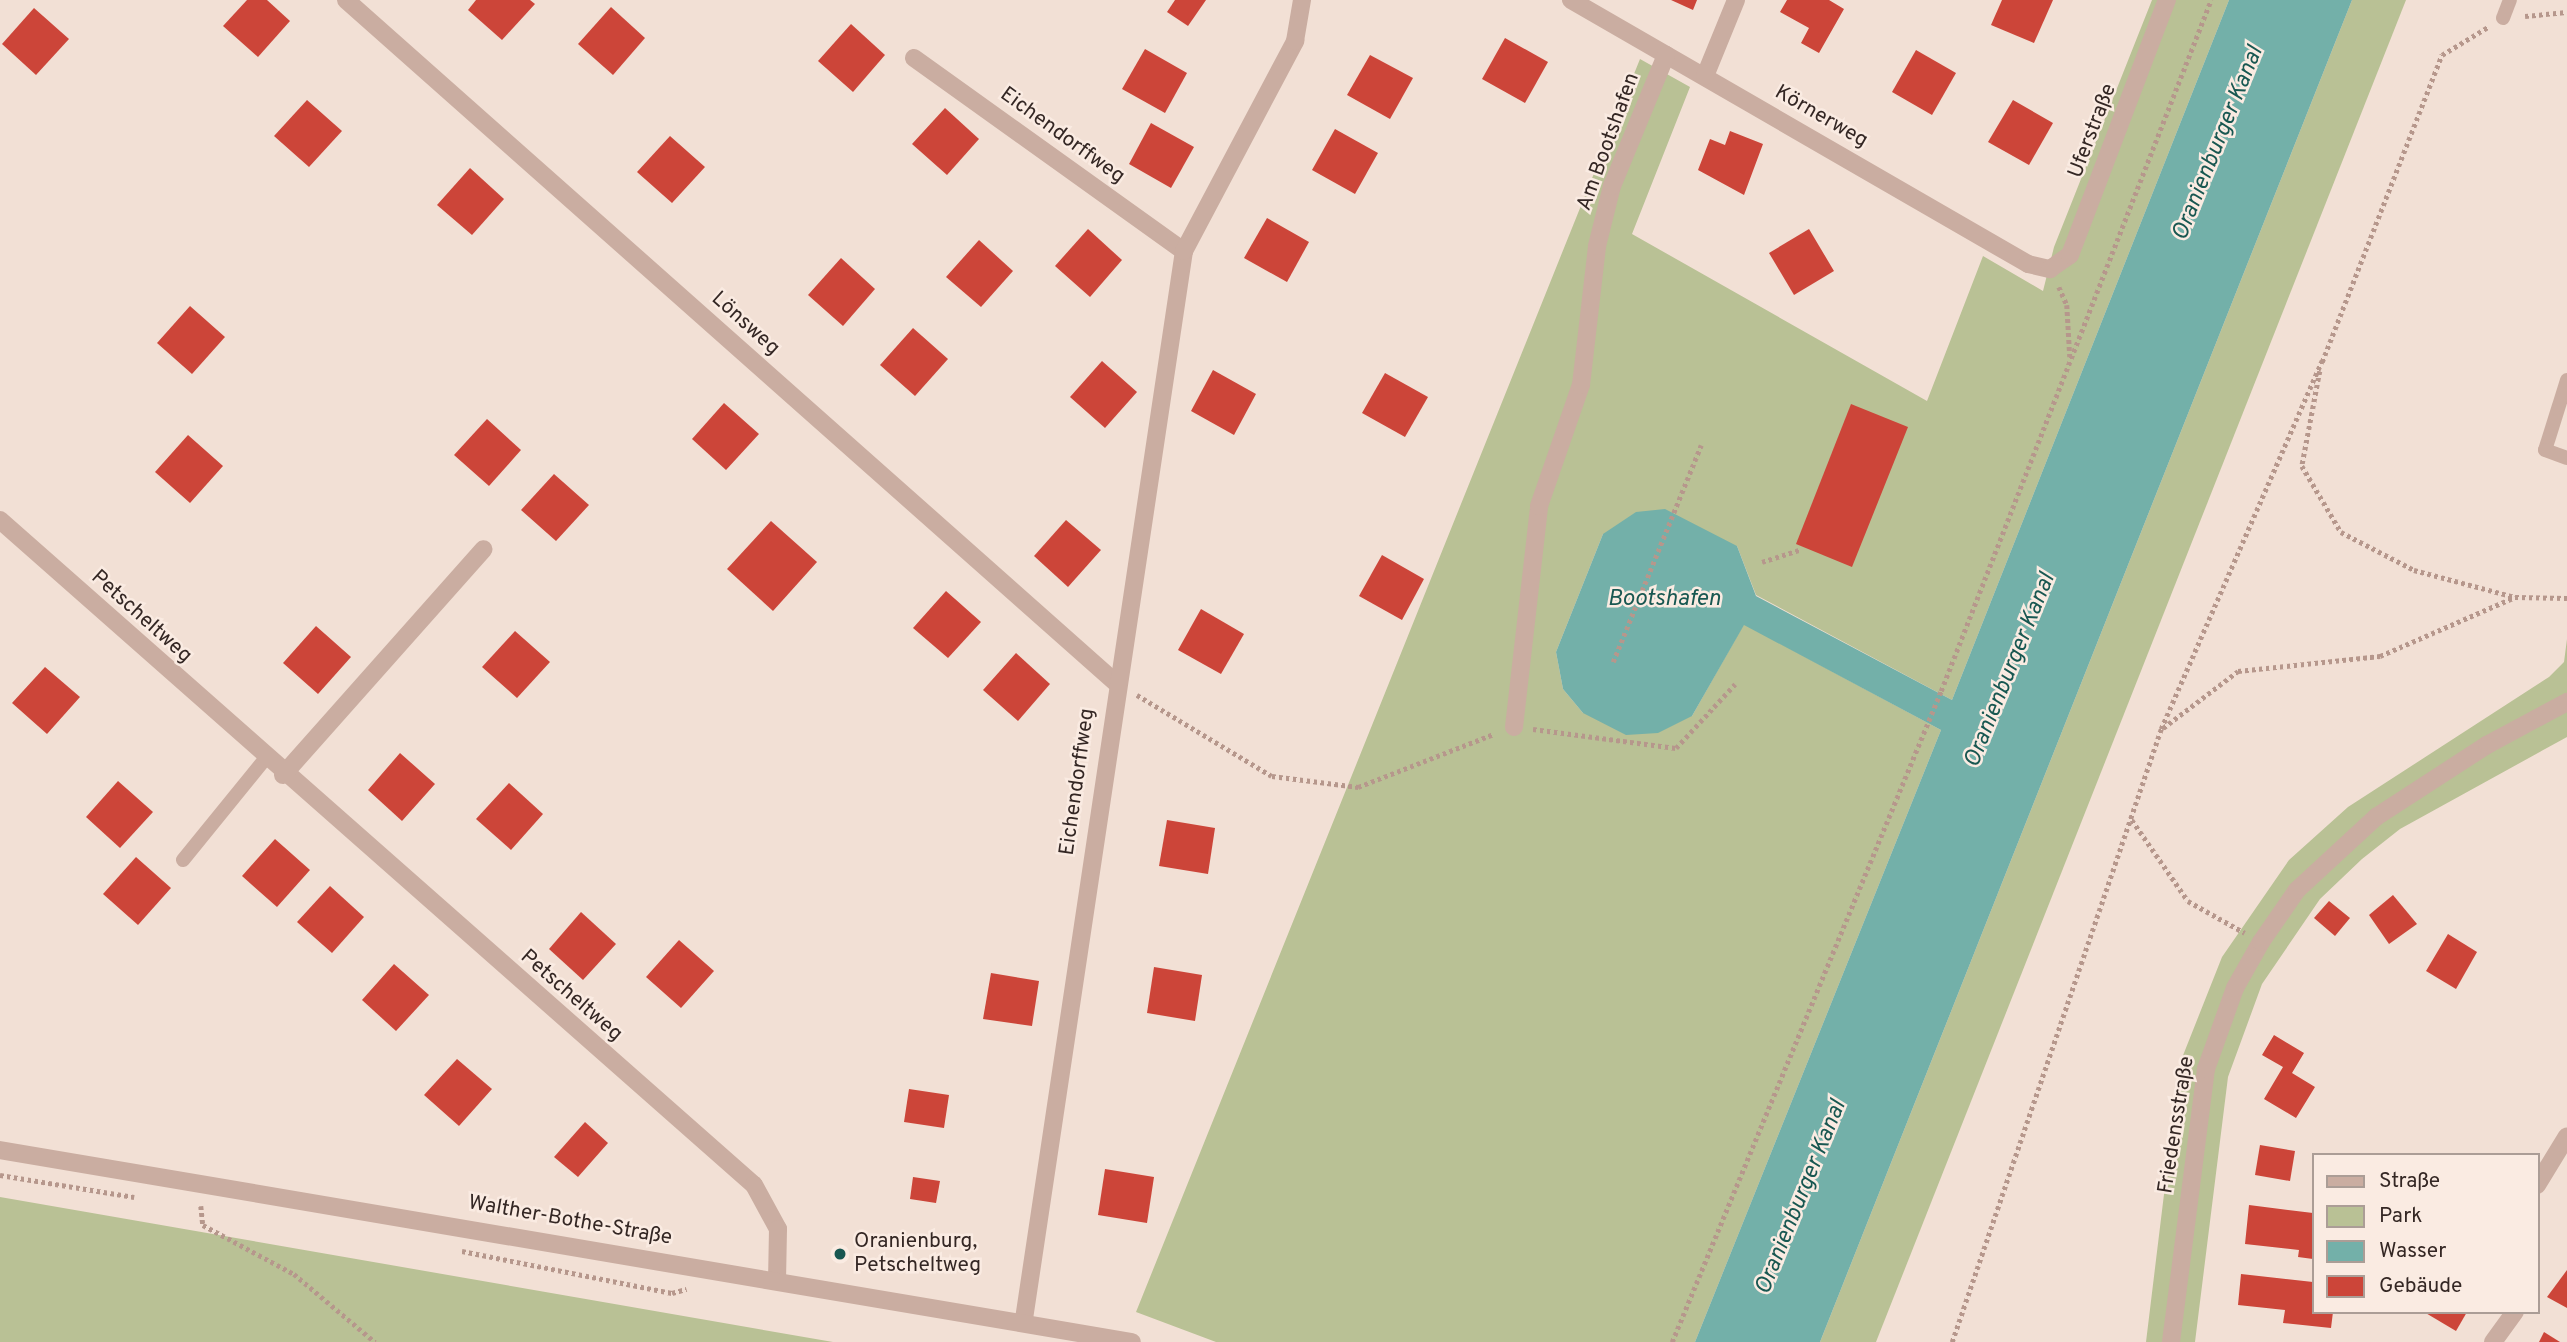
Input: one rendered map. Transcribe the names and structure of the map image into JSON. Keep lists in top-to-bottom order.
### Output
{
  "streets": {
    "street": [
      "Körnerweg",
      "Uferstraße",
      "Eichendorffweg",
      "Am Bootshafen",
      "Lönsweg",
      "Petscheltweg",
      "Friedensstraße",
      "Walther-Bothe-Straße"
    ]
  },
  "crossings": [
    ["Körnerweg", "Uferstraße"],
    ["Körnerweg", "Am Bootshafen"],
    ["Eichendorffweg", "Lönsweg"],
    ["Eichendorffweg", "Walther-Bothe-Straße"],
    ["Petscheltweg", "Walther-Bothe-Straße"]
  ],
  "water": ["Oranienburger Kanal", "Bootshafen"],
  "places": ["Oranienburg, Petscheltweg"],
  "legend": [
    "Straße",
    "Park",
    "Wasser",
    "Gebäude"
  ]
}
